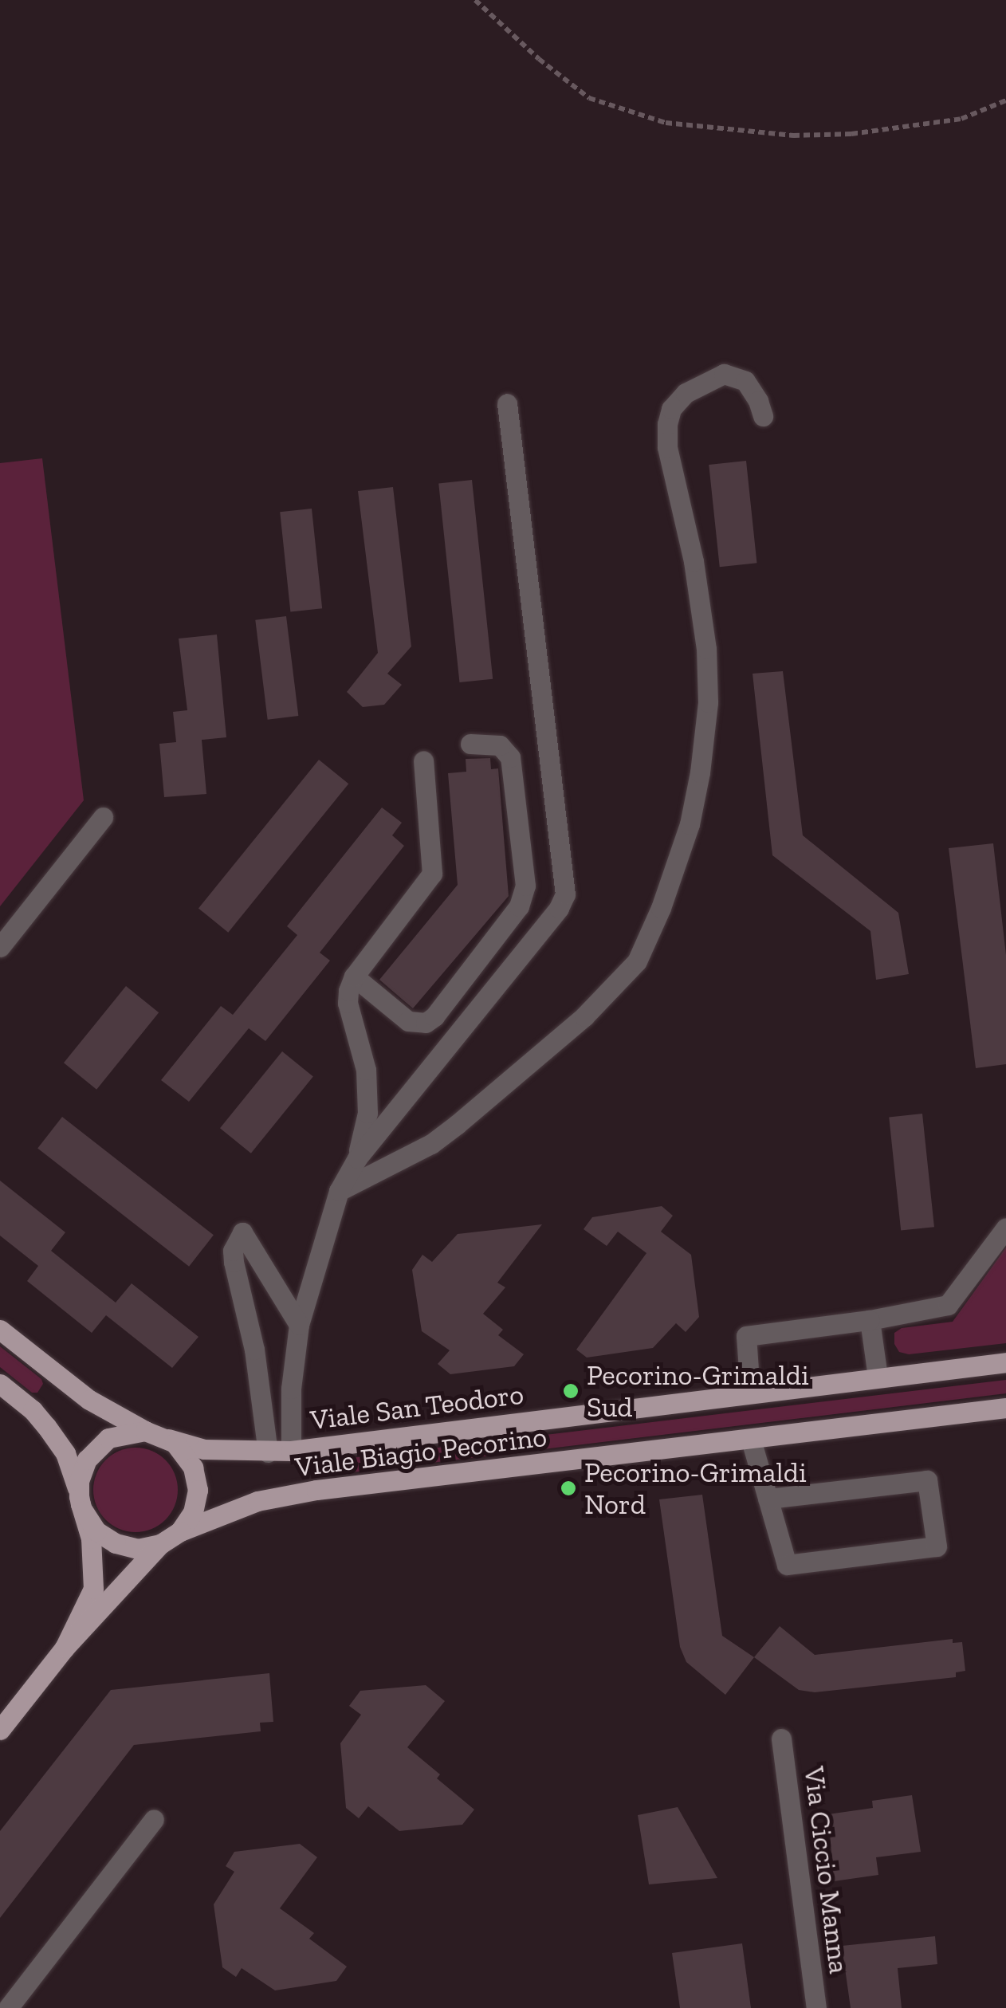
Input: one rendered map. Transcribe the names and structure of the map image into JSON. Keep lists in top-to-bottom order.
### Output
{
  "streets": {
    "main road": ["Viale San Teodoro", "Viale Biagio Pecorino"],
    "street": ["Via Ciccio Manna"]
  },
  "crossings": [
    ["Viale San Teodoro", "Viale Biagio Pecorino"]
  ],
  "places": ["Pecorino-Grimaldi Sud", "Pecorino-Grimaldi Nord"]
}
